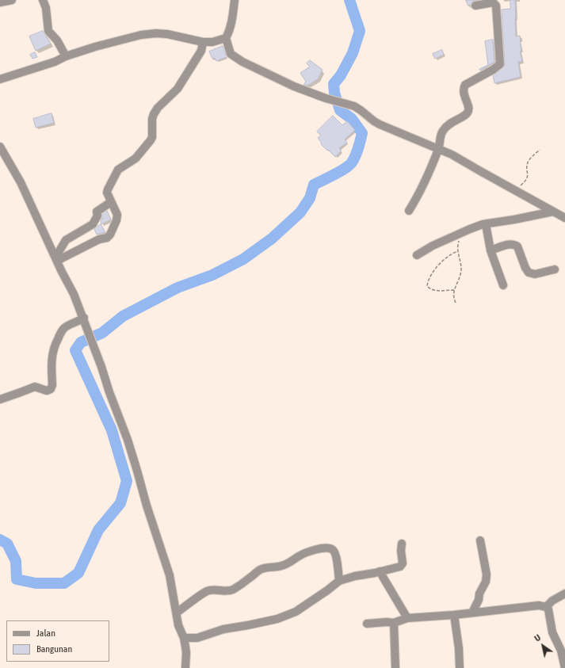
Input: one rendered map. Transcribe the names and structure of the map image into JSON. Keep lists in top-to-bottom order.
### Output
{
  "legend": ["Jalan", "Bangunan"],
  "north": "top left"
}
